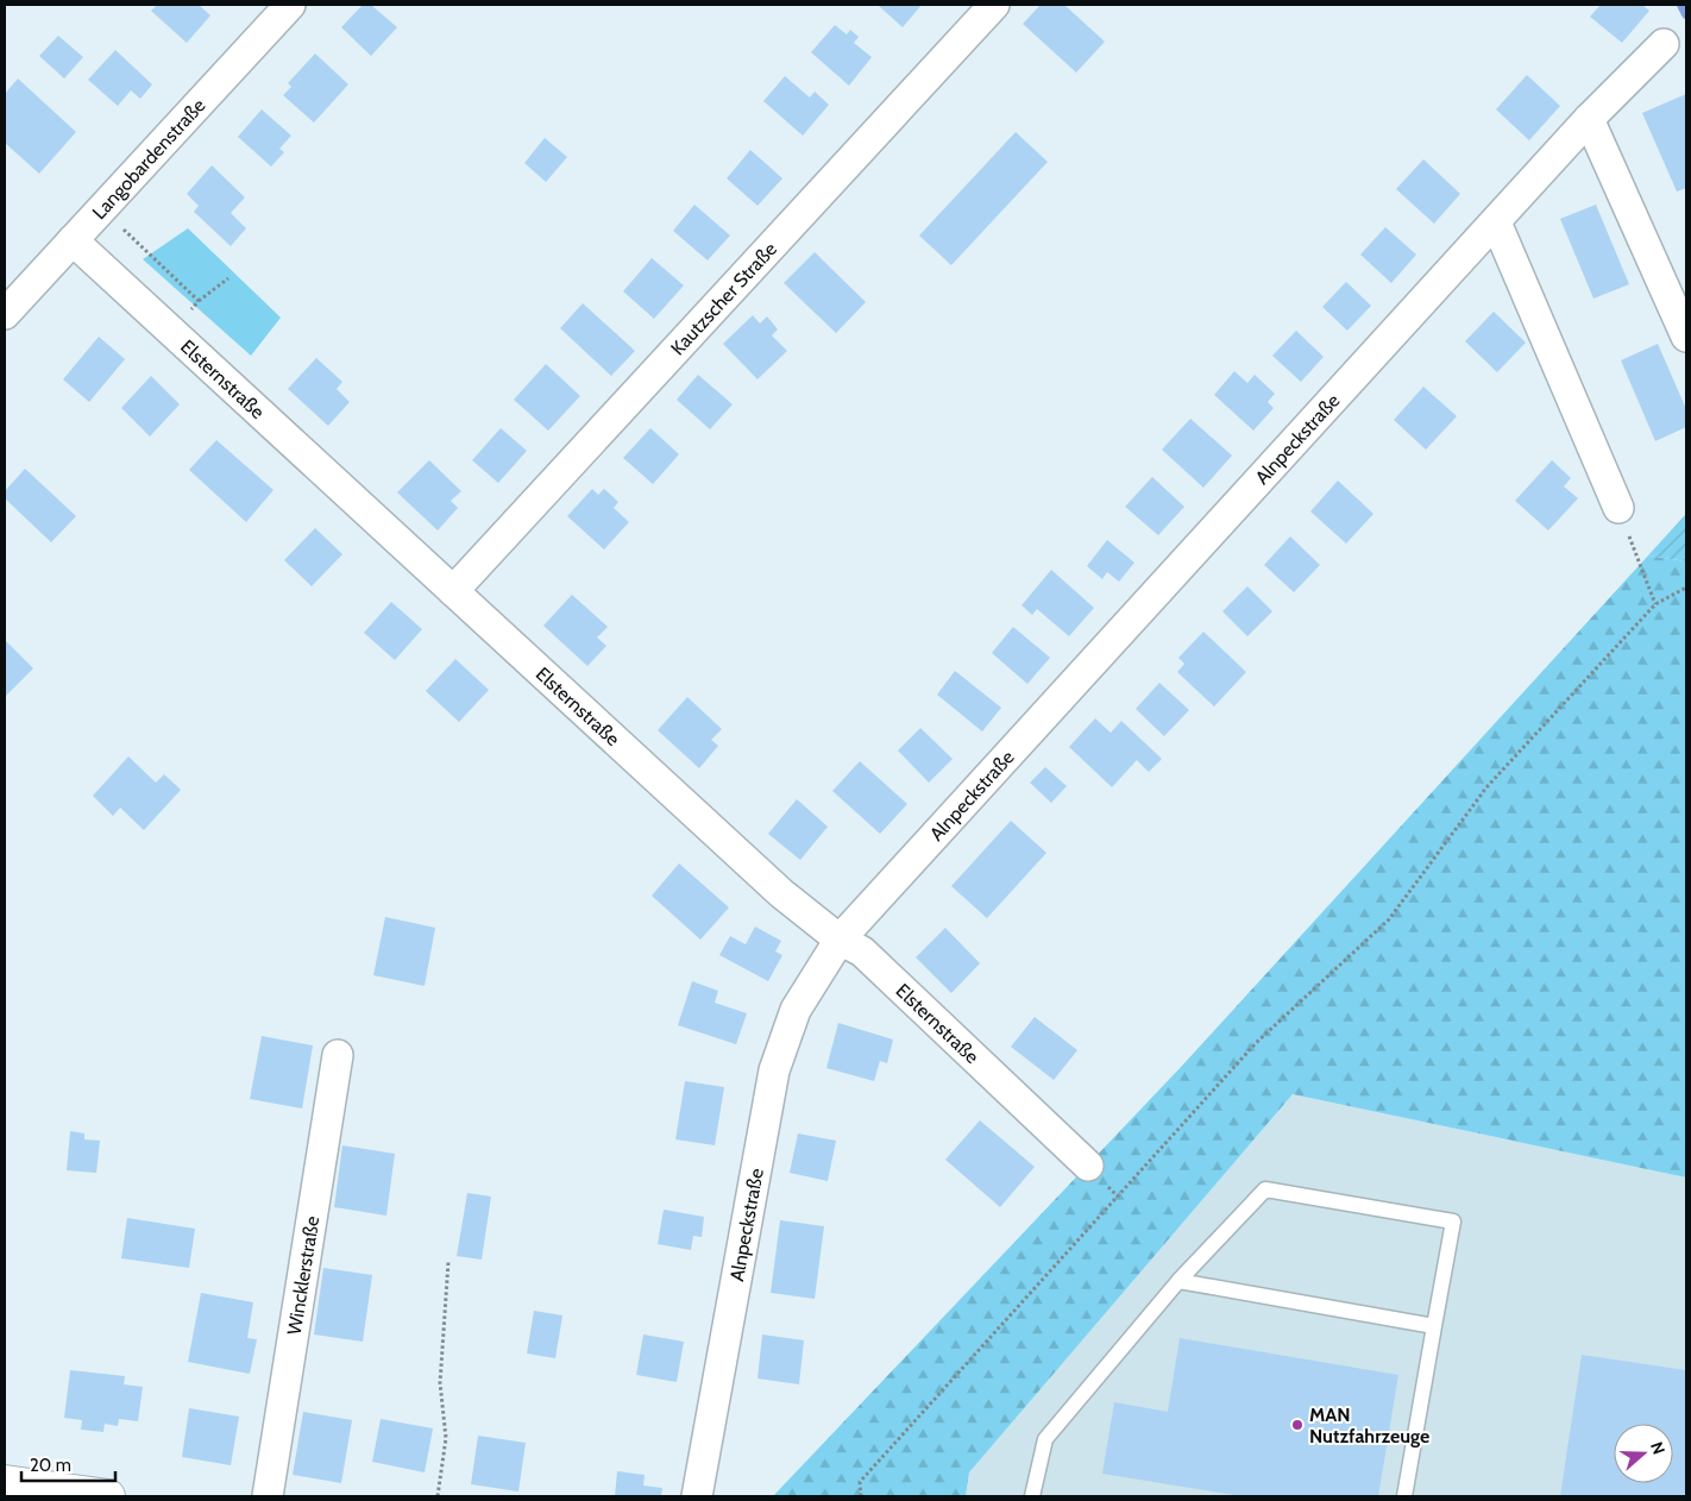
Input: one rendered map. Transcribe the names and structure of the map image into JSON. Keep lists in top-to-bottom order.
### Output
{
  "streets": {
    "street": [
      "Langobardenstraße",
      "Kautzscher Straße",
      "Elsternstraße",
      "Alnpeckstraße",
      "Wincklerstraße"
    ]
  },
  "crossings": [
    ["Langobardenstraße", "Elsternstraße"],
    ["Kautzscher Straße", "Elsternstraße"],
    ["Elsternstraße", "Alnpeckstraße"]
  ],
  "places": ["MAN Nutzfahrzeuge"],
  "scale_bar": "20 m",
  "north": "right"
}
